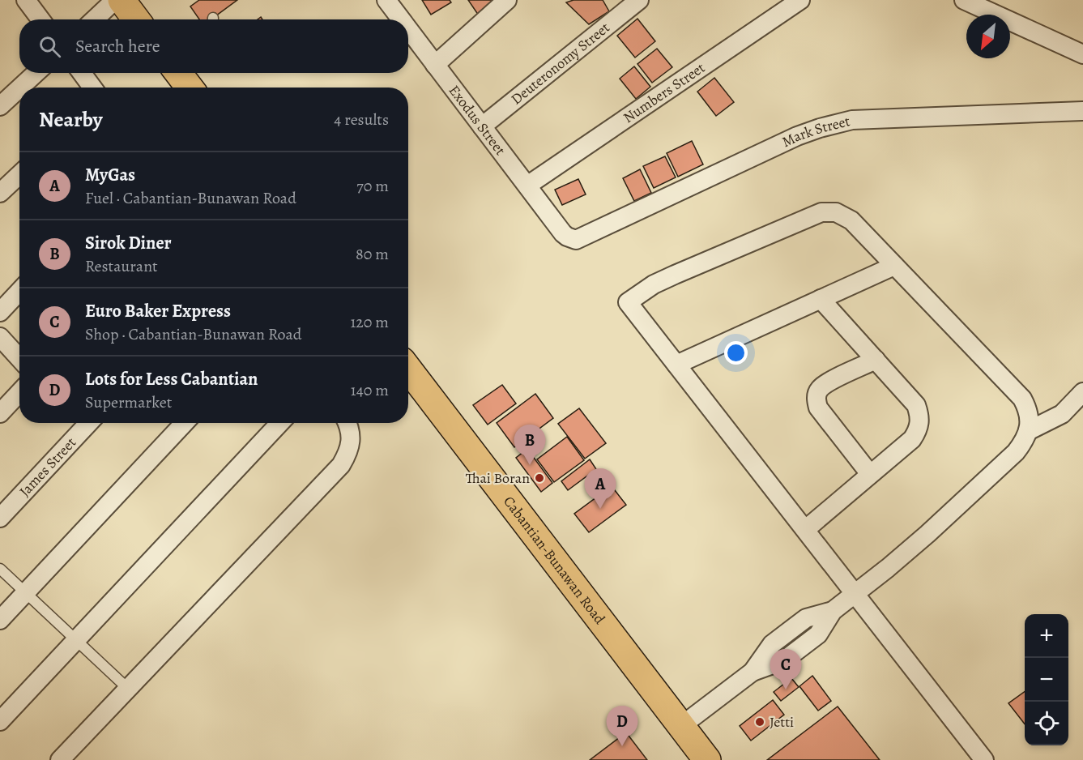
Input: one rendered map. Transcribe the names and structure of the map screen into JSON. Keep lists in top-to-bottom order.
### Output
{
  "streets": {
    "main road": ["Cabantian-Bunawan Road"],
    "street": [
      "Deuteronomy Street",
      "Numbers Street",
      "Exodus Street",
      "Mark Street",
      "James Street"
    ]
  },
  "crossings": [
    ["Deuteronomy Street", "Exodus Street"],
    ["Numbers Street", "Exodus Street"],
    ["Exodus Street", "Mark Street"]
  ],
  "places": ["Thai Boran", "Jetti"],
  "north": "bottom left",
  "page": {
    "search": "Search here",
    "heading": ["Nearby", "4 results"],
    "list": [
      {
        "mark": "A",
        "name": "MyGas",
        "note": "Fuel · Cabantian-Bunawan Road",
        "value": "70 m"
      },
      {
        "mark": "B",
        "name": "Sirok Diner",
        "note": "Restaurant",
        "value": "80 m"
      },
      {
        "mark": "C",
        "name": "Euro Baker Express",
        "note": "Shop · Cabantian-Bunawan Road",
        "value": "120 m"
      },
      {
        "mark": "D",
        "name": "Lots for Less Cabantian",
        "note": "Supermarket",
        "value": "140 m"
      }
    ],
    "pins": [
      "B",
      "A",
      "C",
      "D"
    ],
    "map_buttons": ["+", "−"]
  }
}
